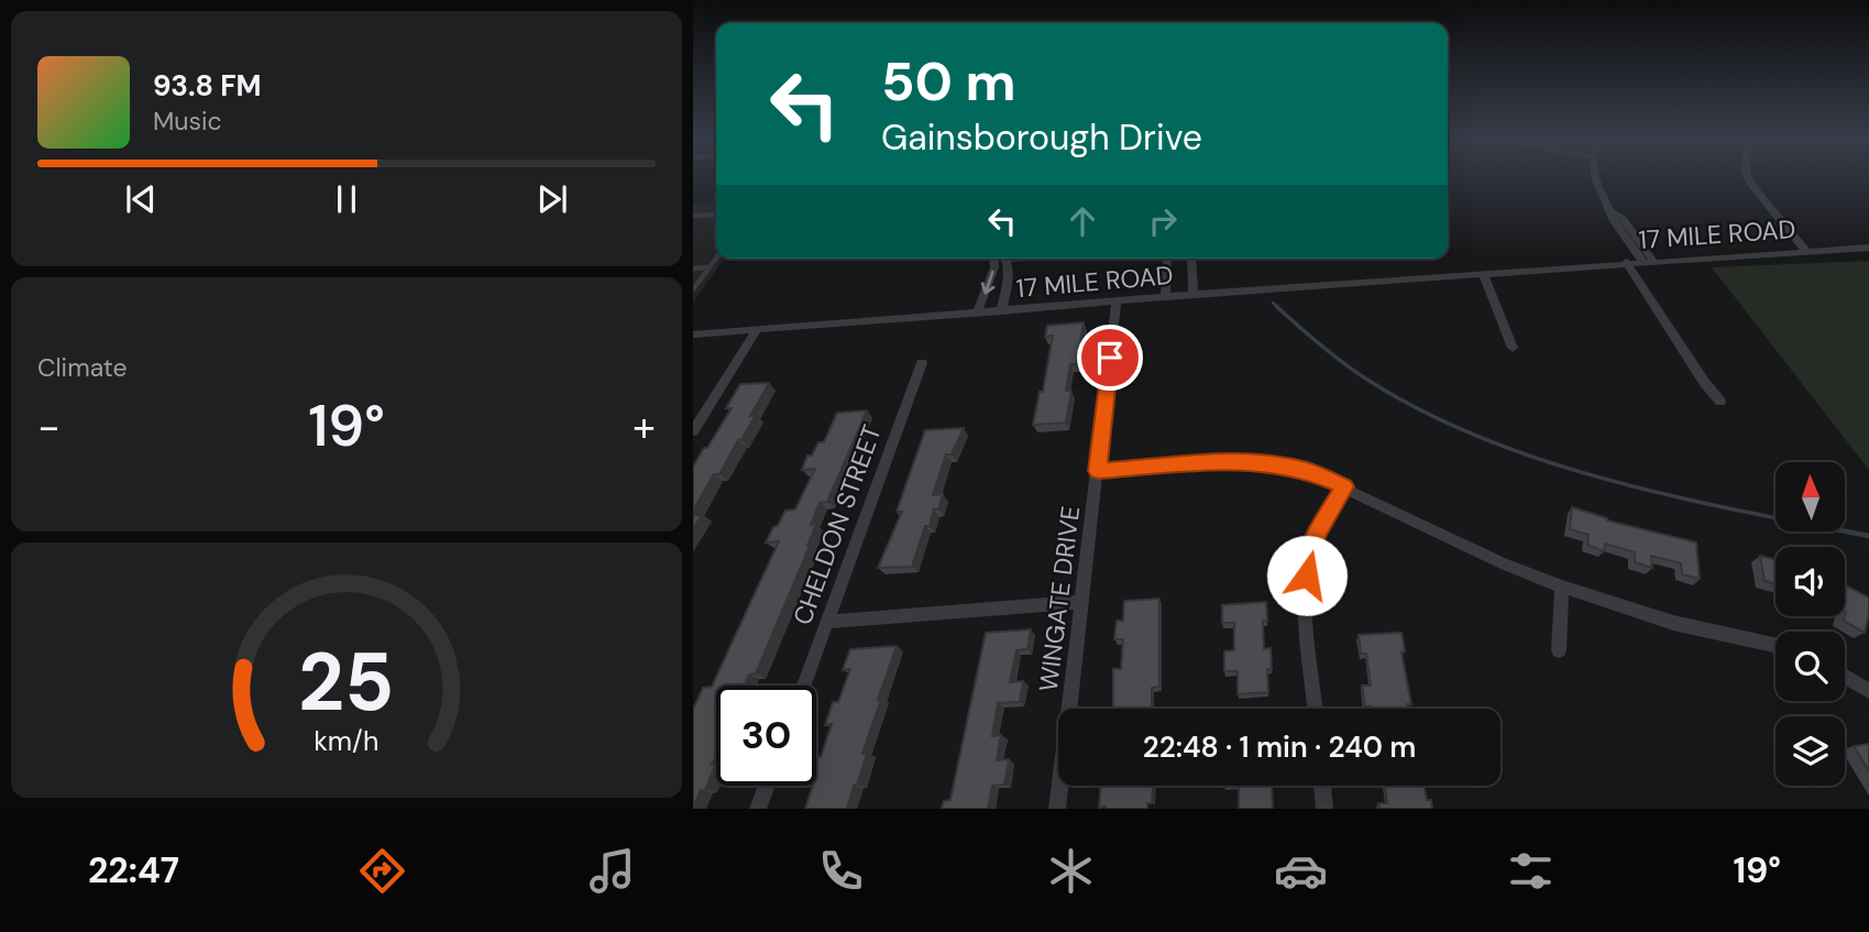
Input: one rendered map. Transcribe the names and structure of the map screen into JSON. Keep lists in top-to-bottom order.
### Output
{
  "streets": {
    "street": ["17 MILE ROAD", "CHELDON STREET", "WINGATE DRIVE"]
  },
  "crossings": [
    ["17 MILE ROAD", "WINGATE DRIVE"]
  ],
  "north": "top",
  "page": {
    "turn": ["50 m", "Gainsborough Drive"],
    "song": ["93.8 FM", "Music"],
    "tile": "Climate",
    "heat": ["−", "19°", "+"],
    "limit": "30",
    "trip": "22:48 · 1 min · 240 m",
    "tabs": ["22:47", "19°"],
    "gauge": ["25", "km/h"]
  }
}
